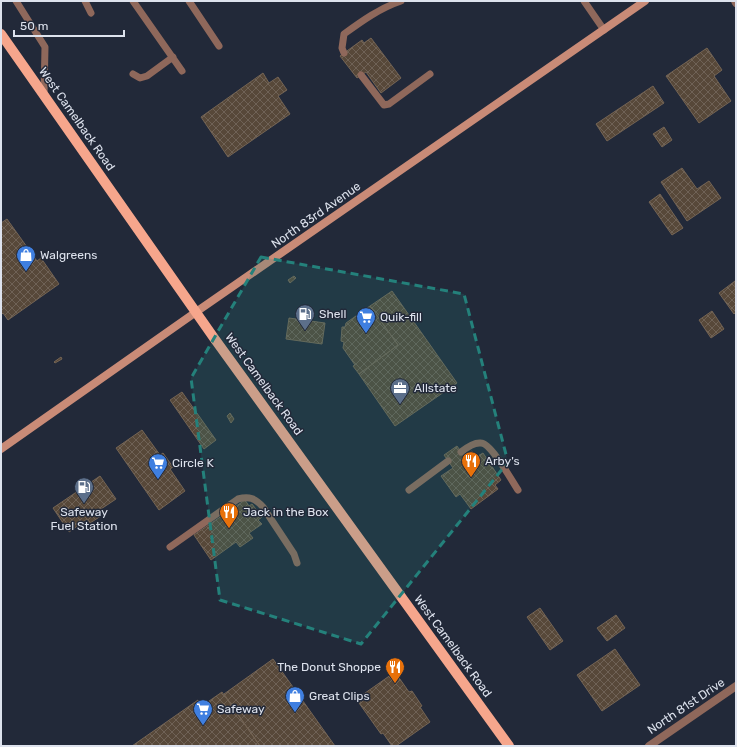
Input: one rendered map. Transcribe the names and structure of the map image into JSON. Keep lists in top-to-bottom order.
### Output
{
  "streets": {
    "main road": ["West Camelback Road", "North 83rd Avenue"],
    "street": ["North 81st Drive"]
  },
  "crossings": [
    ["West Camelback Road", "North 83rd Avenue"]
  ],
  "places": {
    "shop": ["Walgreens", "Great Clips"],
    "fuel station": ["Shell", "Safeway Fuel Station"],
    "supermarket": ["Quik-fill", "Circle K", "Safeway"],
    "office": ["Allstate"],
    "restaurant": ["Arby's", "Jack in the Box", "The Donut Shoppe"]
  },
  "scale_bar": "50 m"
}
